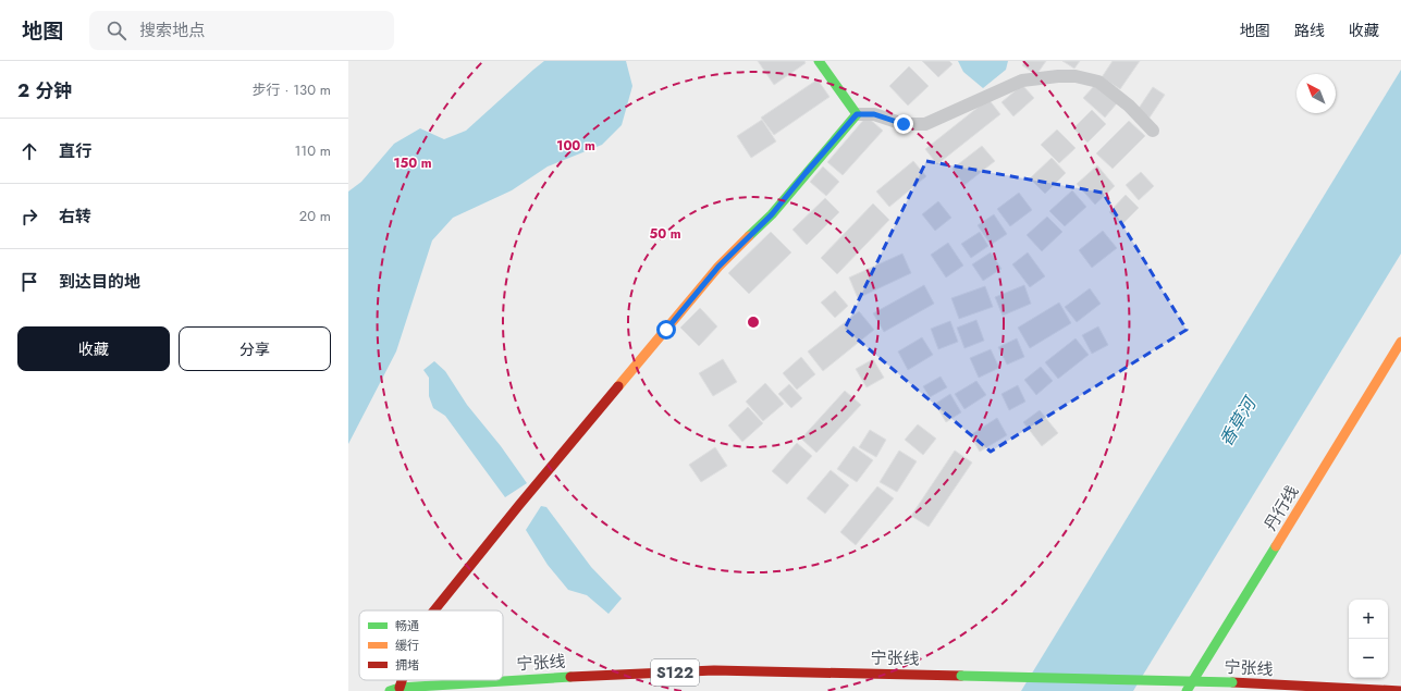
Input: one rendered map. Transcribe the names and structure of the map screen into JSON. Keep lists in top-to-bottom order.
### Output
{
  "streets": {
    "main road": ["丹行线", "宁张线", "S122"]
  },
  "water": ["香草河"],
  "legend": ["畅通", "缓行", "拥堵"],
  "north": "top left",
  "page": {
    "header": "地图",
    "search": "搜索地点",
    "nav": ["地图", "路线", "收藏"],
    "heading": ["2 分钟", "步行 · 130 m"],
    "list": [
      ["直行", "110 m"],
      ["右转", "20 m"],
      "到达目的地"
    ],
    "buttons": ["收藏", "分享"],
    "map_buttons": ["+", "−"]
  },
  "rings": ["100 m", "150 m", "50 m"]
}
